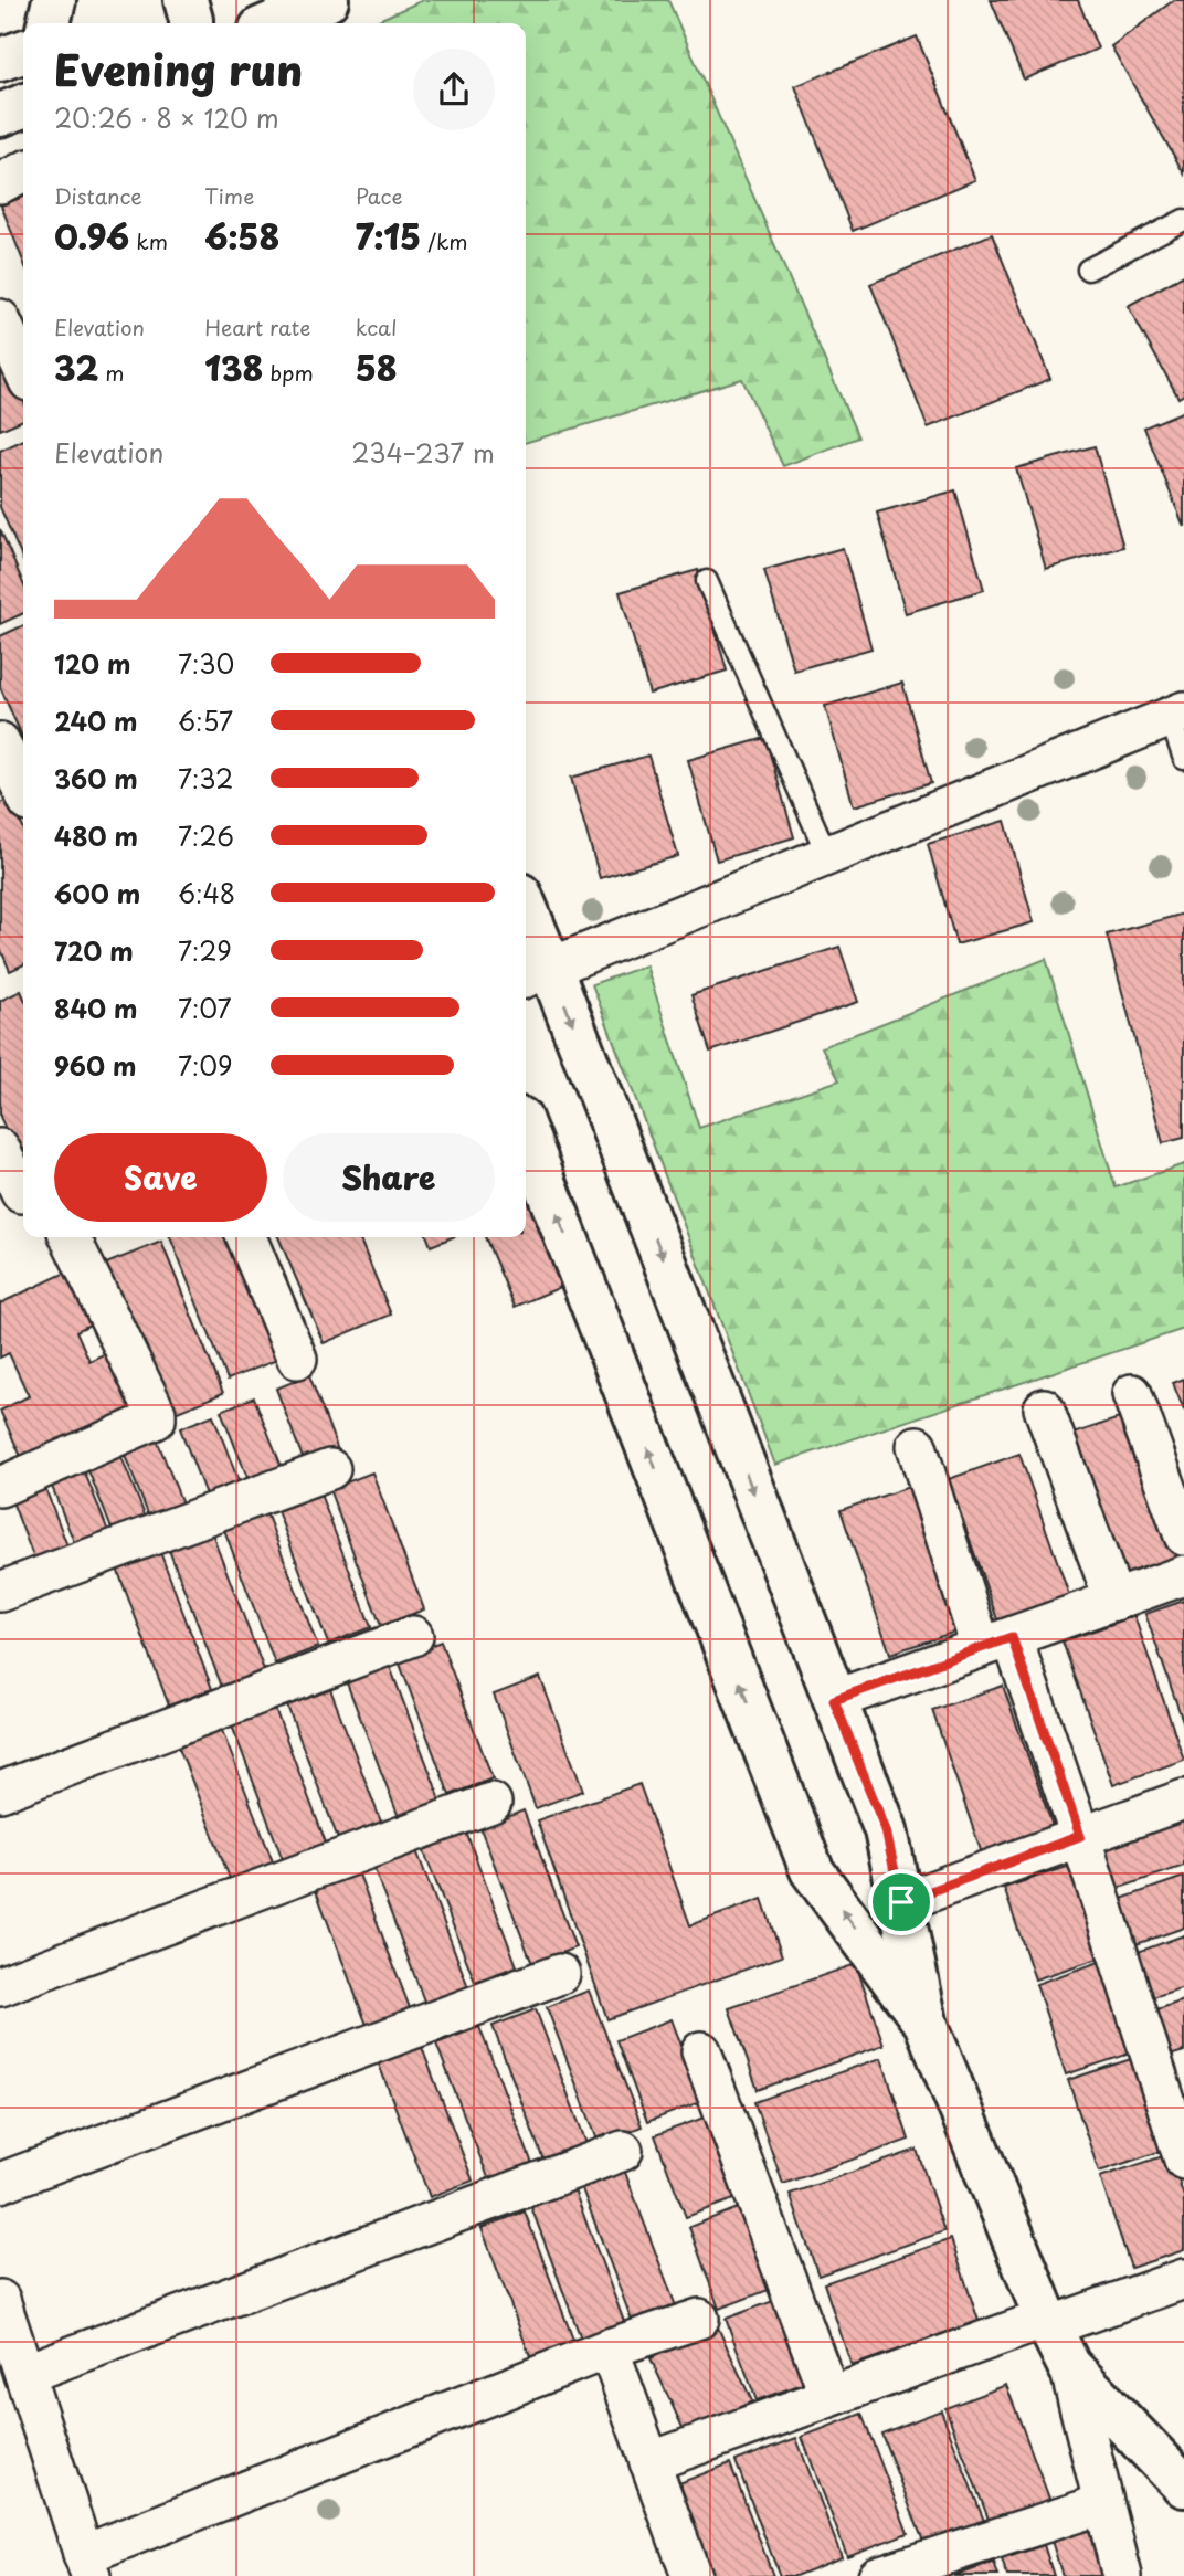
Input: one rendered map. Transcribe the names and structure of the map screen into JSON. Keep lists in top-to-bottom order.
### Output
{
  "page": {
    "heading": ["Evening run", "20:26 · 8 × 120 m"],
    "stats": [
      ["Distance", "0.96 km"],
      ["Time", "6:58"],
      ["Pace", "7:15 /km"],
      ["Elevation", "32 m"],
      ["Heart rate", "138 bpm"],
      ["kcal", "58"]
    ],
    "chart": ["Elevation", "234–237 m"],
    "list": [
      {
        "name": "120 m",
        "note": "7:30"
      },
      {
        "name": "240 m",
        "note": "6:57"
      },
      {
        "name": "360 m",
        "note": "7:32"
      },
      {
        "name": "480 m",
        "note": "7:26"
      },
      {
        "name": "600 m",
        "note": "6:48"
      },
      {
        "name": "720 m",
        "note": "7:29"
      },
      {
        "name": "840 m",
        "note": "7:07"
      },
      {
        "name": "960 m",
        "note": "7:09"
      }
    ],
    "buttons": ["Save", "Share"]
  }
}
